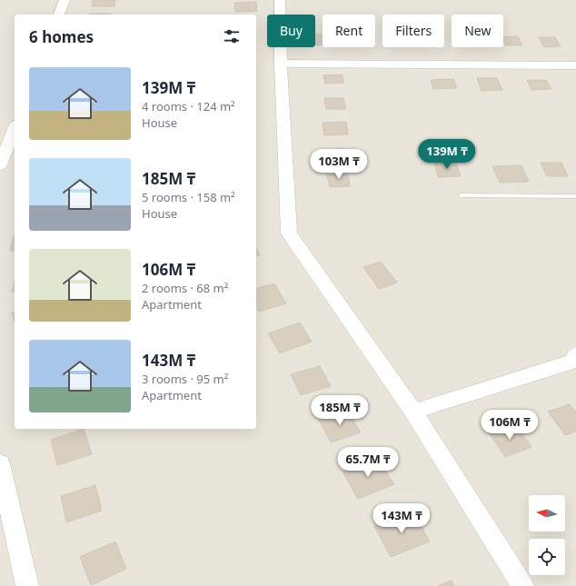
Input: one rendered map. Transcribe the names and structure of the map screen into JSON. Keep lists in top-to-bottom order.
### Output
{
  "north": "left",
  "page": {
    "chip": [
      "Buy",
      "Rent",
      "Filters",
      "New"
    ],
    "heading": "6 homes",
    "list": [
      {
        "name": "139M ₸",
        "note": "4 rooms · 124 m² · House"
      },
      {
        "name": "185M ₸",
        "note": "5 rooms · 158 m² · House"
      },
      {
        "name": "106M ₸",
        "note": "2 rooms · 68 m² · Apartment"
      },
      {
        "name": "143M ₸",
        "note": "3 rooms · 95 m² · Apartment"
      }
    ],
    "price": [
      "139M ₸",
      "103M ₸",
      "185M ₸",
      "106M ₸",
      "65.7M ₸",
      "143M ₸"
    ]
  }
}
